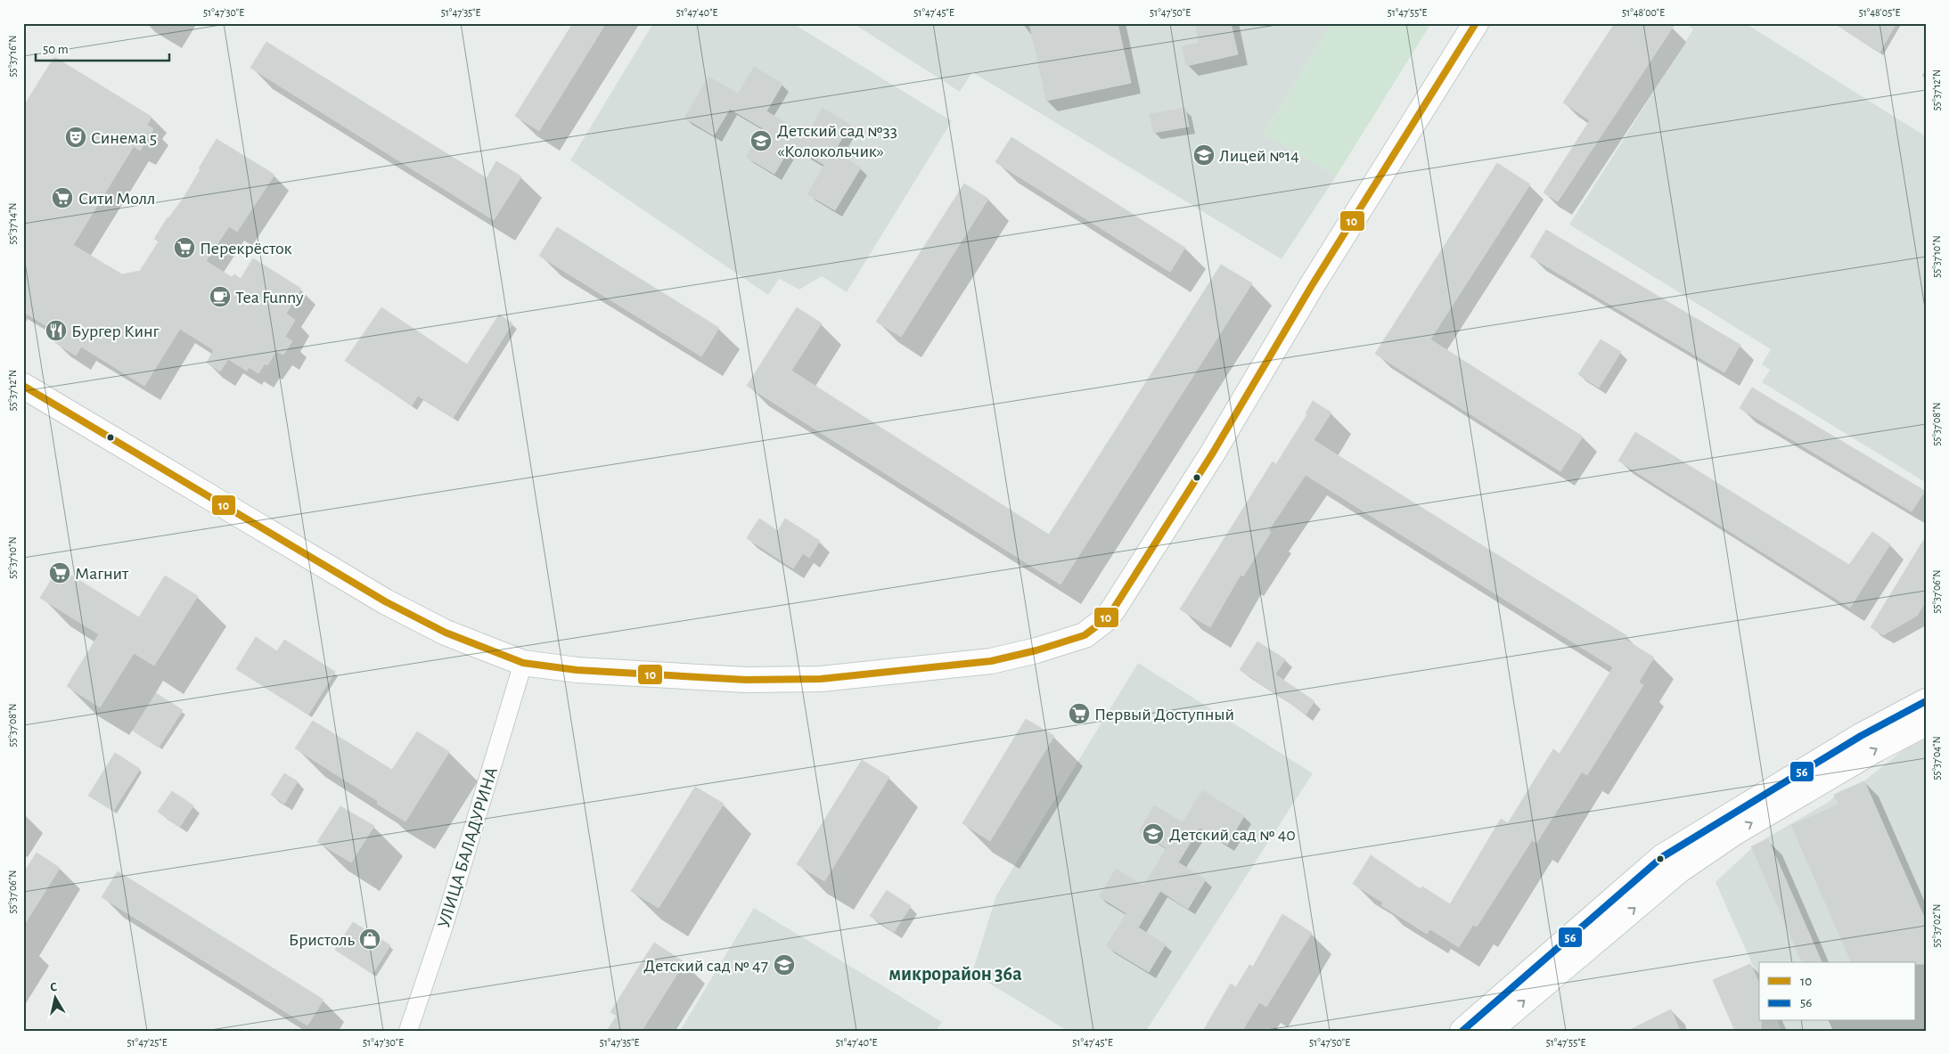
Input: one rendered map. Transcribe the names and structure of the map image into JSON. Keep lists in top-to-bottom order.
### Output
{
  "streets": {
    "street": ["УЛИЦА БАЛАДУРИНА"]
  },
  "districts": ["микрорайон 36а"],
  "places": {
    "theatre": ["Синема 5"],
    "school or university": [
      "Детский сад №33 «Колокольчик»",
      "Лицей №14",
      "Детский сад № 40",
      "Детский сад № 47"
    ],
    "supermarket": [
      "Сити Молл",
      "Перекрёсток",
      "Магнит",
      "Первый Доступный"
    ],
    "cafe": ["Tea Funny"],
    "restaurant": ["Бургер Кинг"],
    "shop": ["Бристоль"]
  },
  "lines": ["transit line 10", "transit line 56"],
  "legend": ["10", "56"],
  "scale_bar": "50 m",
  "north": "top",
  "coordinates": [
    "51°47'30\"E",
    "51°47'35\"E",
    "51°47'40\"E",
    "51°47'45\"E",
    "51°47'50\"E",
    "51°47'55\"E",
    "51°48'00\"E",
    "51°48'05\"E",
    "55°37'16\"N",
    "55°37'12\"N",
    "55°37'14\"N",
    "55°37'10\"N",
    "55°37'08\"N",
    "55°37'06\"N",
    "55°37'04\"N",
    "55°37'02\"N",
    "51°47'25\"E"
  ]
}
